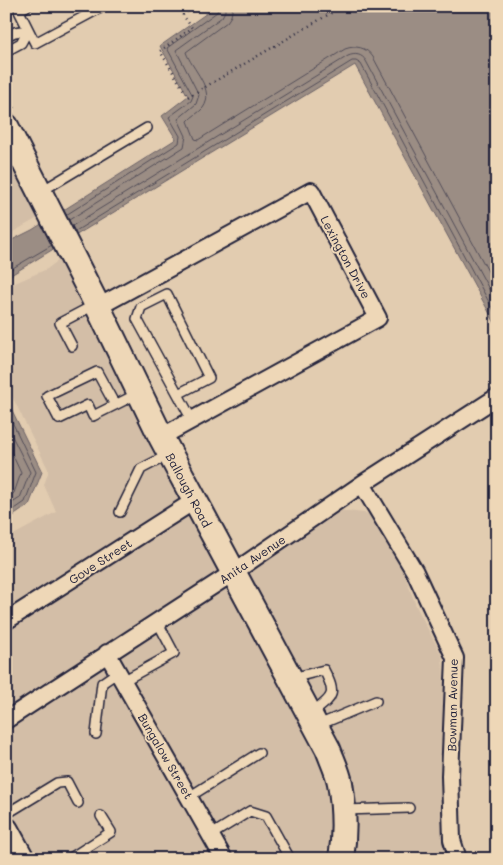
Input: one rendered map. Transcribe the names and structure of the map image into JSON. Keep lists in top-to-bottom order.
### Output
{
  "streets": {
    "street": [
      "Lexington Drive",
      "Ballough Road",
      "Anita Avenue",
      "Gove Street",
      "Bowman Avenue",
      "Bungalow Street"
    ]
  },
  "crossings": [
    ["Lexington Drive", "Ballough Road"],
    ["Ballough Road", "Anita Avenue"],
    ["Ballough Road", "Gove Street"],
    ["Anita Avenue", "Bowman Avenue"],
    ["Anita Avenue", "Bungalow Street"]
  ]
}
